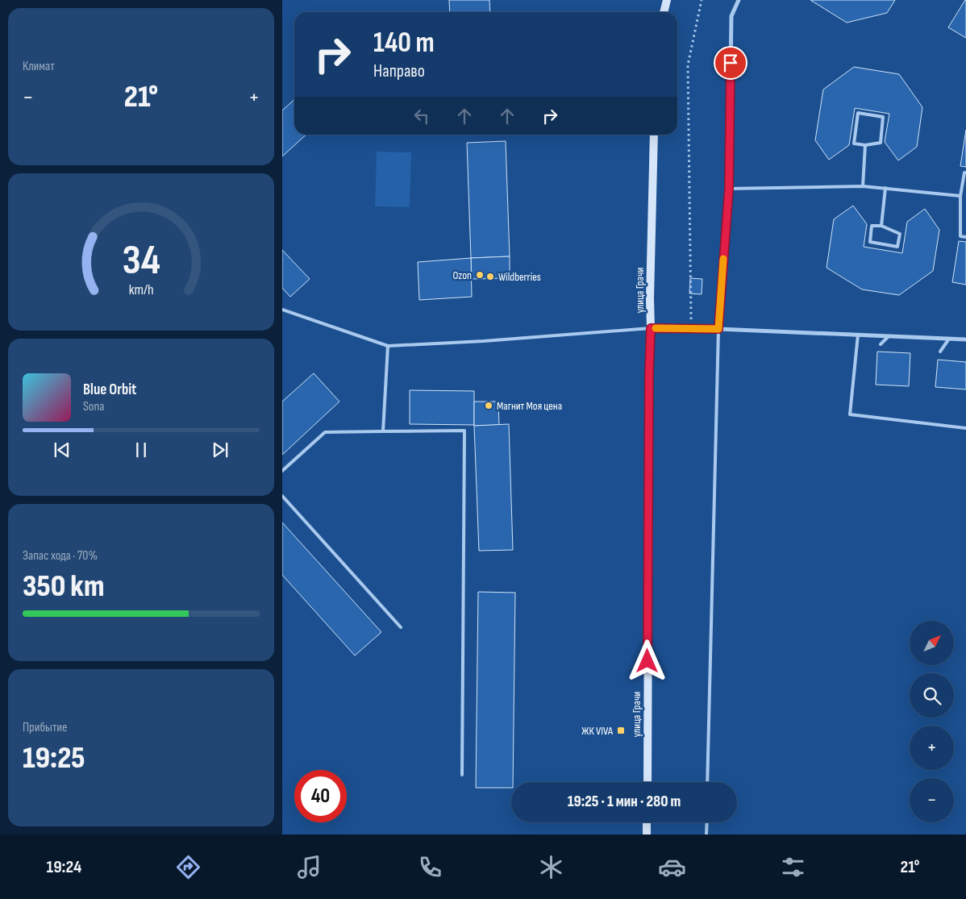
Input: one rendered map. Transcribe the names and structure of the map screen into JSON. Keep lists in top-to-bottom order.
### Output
{
  "streets": {
    "street": ["улица Грачи"]
  },
  "places": {
    "other": ["Ozon", "Wildberries", "Магнит Моя цена"],
    "transit": ["ЖК VIVA"]
  },
  "north": "top right",
  "page": {
    "tile": [
      "Климат",
      ["Запас хода · 70%", "350 km"],
      ["Прибытие", "19:25"]
    ],
    "turn": ["140 m", "Направо"],
    "heat": ["−", "21°", "+"],
    "song": ["Blue Orbit", "Sona"],
    "map_buttons": ["+", "−"],
    "limit": "40",
    "trip": "19:25 · 1 мин · 280 m",
    "tabs": ["19:24", "21°"],
    "gauge": ["34", "km/h"]
  }
}
